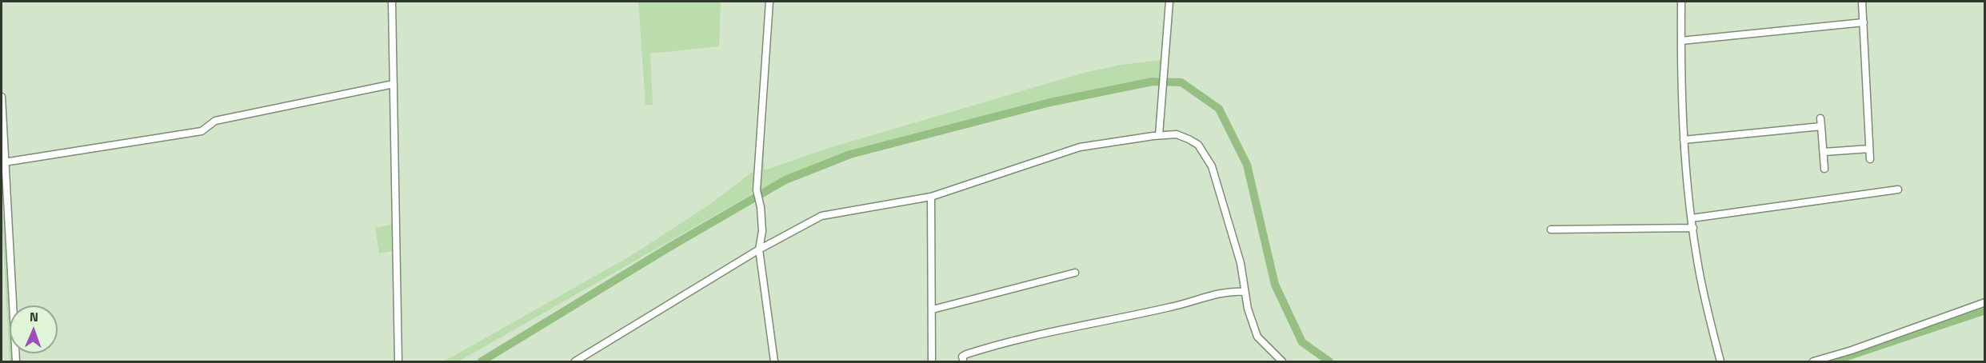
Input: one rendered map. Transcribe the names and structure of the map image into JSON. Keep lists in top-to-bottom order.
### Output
{
  "north": "top"
}
